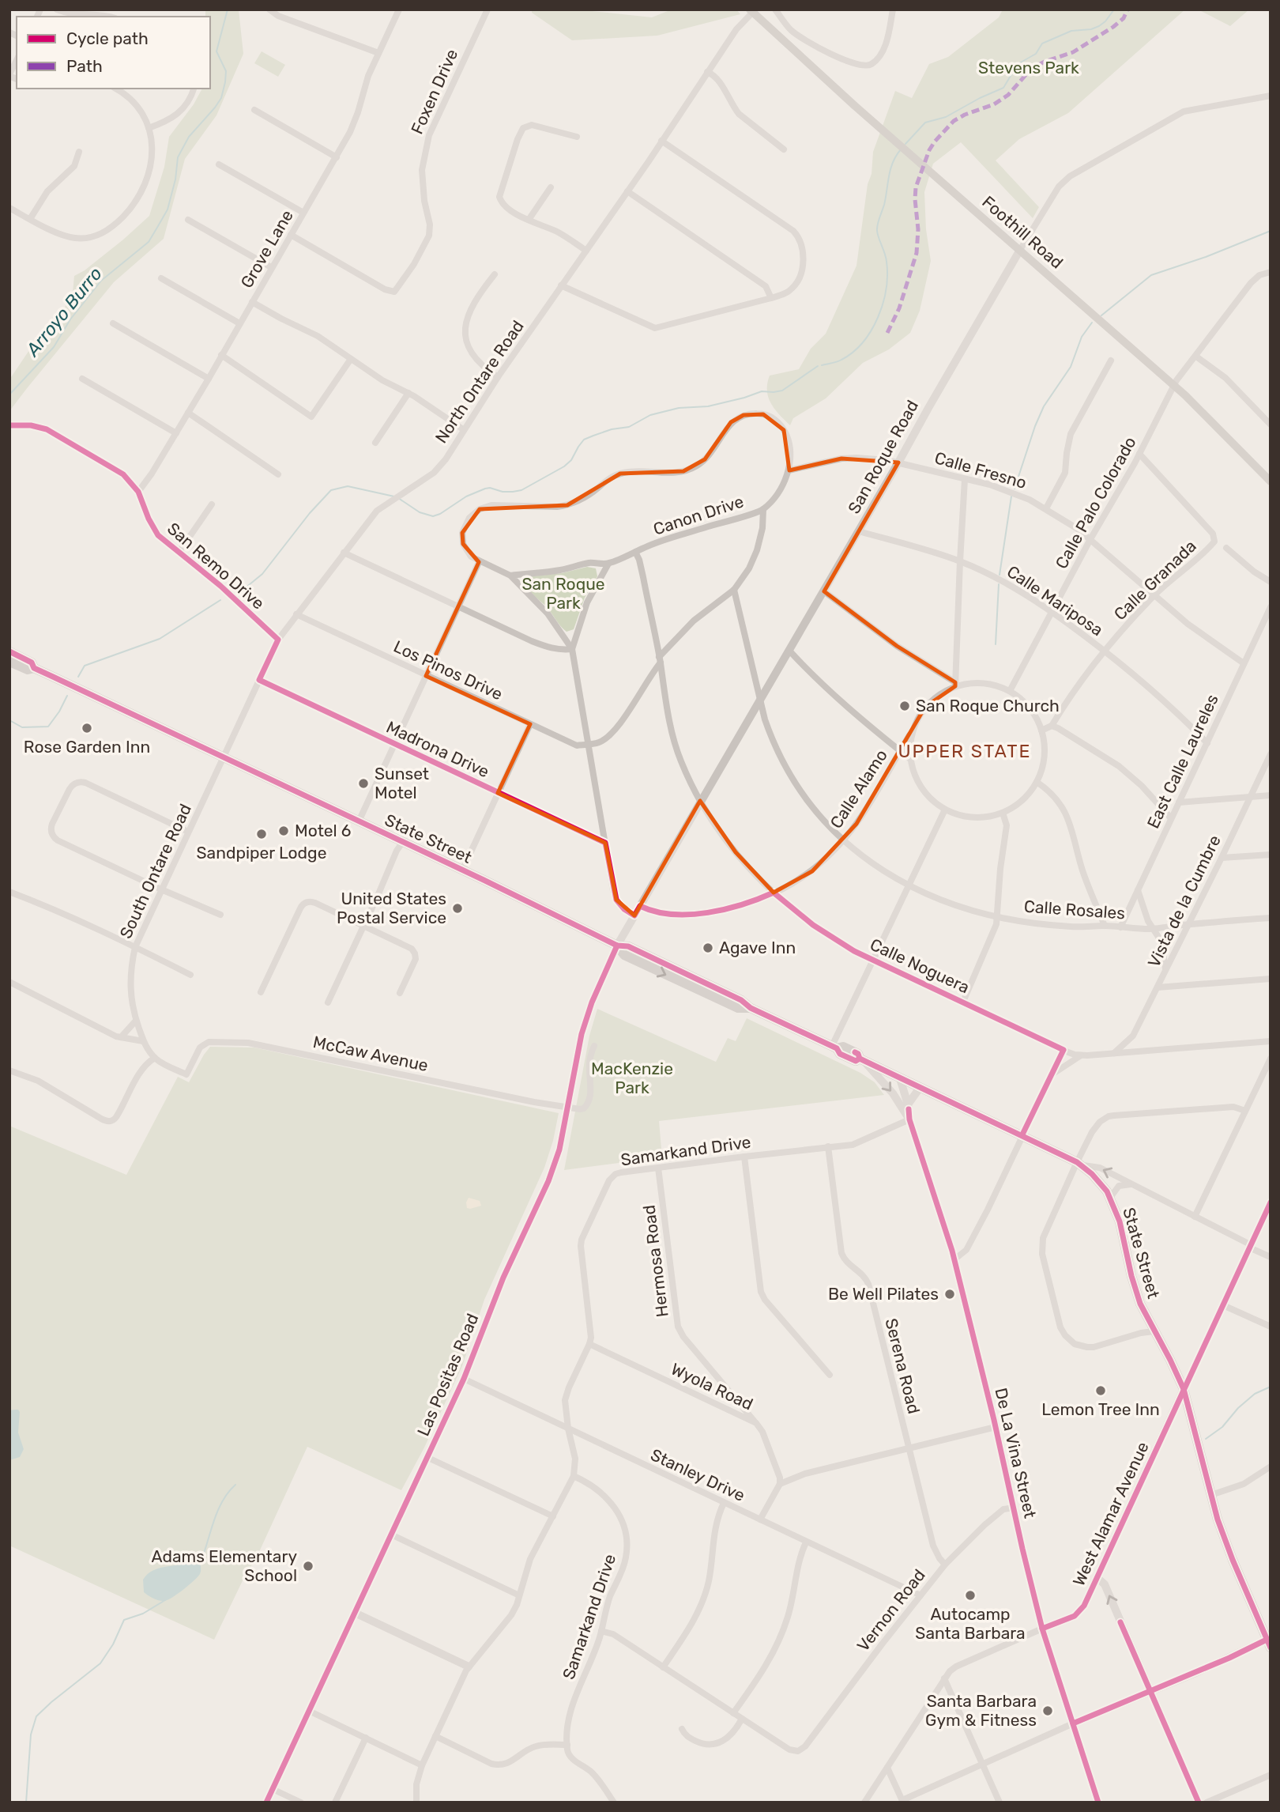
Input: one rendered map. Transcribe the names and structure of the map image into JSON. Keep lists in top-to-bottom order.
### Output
{
  "streets": {
    "main road": ["Foothill Road", "State Street", "Las Positas Road"],
    "street": [
      "Foxen Drive",
      "Grove Lane",
      "North Ontare Road",
      "San Roque Road",
      "Calle Fresno",
      "Calle Palo Colorado",
      "Canon Drive",
      "San Remo Drive",
      "Calle Granada",
      "Calle Mariposa",
      "Los Pinos Drive",
      "Madrona Drive",
      "East Calle Laureles",
      "Calle Alamo",
      "South Ontare Road",
      "Vista de la Cumbre",
      "Calle Rosales",
      "Calle Noguera",
      "McCaw Avenue",
      "Samarkand Drive",
      "Hermosa Road",
      "Serena Road",
      "Wyola Road",
      "De La Vina Street",
      "Stanley Drive",
      "West Alamar Avenue",
      "Vernon Road"
    ]
  },
  "crossings": [
    ["Foxen Drive", "Grove Lane"],
    ["Foothill Road", "North Ontare Road"],
    ["Foothill Road", "San Roque Road"],
    ["Foothill Road", "Calle Palo Colorado"],
    ["Grove Lane", "San Remo Drive"],
    ["North Ontare Road", "San Remo Drive"],
    ["North Ontare Road", "Los Pinos Drive"],
    ["North Ontare Road", "Madrona Drive"],
    ["North Ontare Road", "State Street"],
    ["North Ontare Road", "South Ontare Road"],
    ["San Roque Road", "Calle Fresno"],
    ["San Roque Road", "Canon Drive"],
    ["San Roque Road", "Calle Mariposa"],
    ["San Roque Road", "Calle Alamo"],
    ["San Roque Road", "State Street"],
    ["San Roque Road", "Calle Rosales"],
    ["San Roque Road", "Calle Noguera"],
    ["San Roque Road", "Las Positas Road"],
    ["Calle Fresno", "Calle Palo Colorado"],
    ["Calle Fresno", "Canon Drive"],
    ["Calle Fresno", "Calle Granada"],
    ["Calle Fresno", "East Calle Laureles"],
    ["Calle Palo Colorado", "Calle Granada"],
    ["Calle Palo Colorado", "Calle Mariposa"],
    ["Calle Palo Colorado", "Calle Alamo"],
    ["Canon Drive", "Los Pinos Drive"],
    ["Canon Drive", "Madrona Drive"],
    ["Canon Drive", "Calle Noguera"],
    ["Calle Granada", "Calle Mariposa"],
    ["Calle Mariposa", "East Calle Laureles"],
    ["East Calle Laureles", "Calle Rosales"],
    ["Calle Alamo", "Calle Rosales"],
    ["Calle Alamo", "Calle Noguera"],
    ["State Street", "South Ontare Road"],
    ["State Street", "Las Positas Road"],
    ["State Street", "De La Vina Street"],
    ["State Street", "West Alamar Avenue"],
    ["South Ontare Road", "McCaw Avenue"],
    ["Vista de la Cumbre", "Calle Rosales"],
    ["Vista de la Cumbre", "Calle Noguera"],
    ["McCaw Avenue", "Las Positas Road"],
    ["Samarkand Drive", "Hermosa Road"],
    ["Samarkand Drive", "Serena Road"],
    ["Samarkand Drive", "Wyola Road"],
    ["Samarkand Drive", "De La Vina Street"],
    ["Samarkand Drive", "Stanley Drive"],
    ["Hermosa Road", "Wyola Road"],
    ["Serena Road", "Vernon Road"],
    ["Las Positas Road", "Stanley Drive"],
    ["De La Vina Street", "West Alamar Avenue"],
    ["De La Vina Street", "Vernon Road"],
    ["Stanley Drive", "Vernon Road"]
  ],
  "districts": ["UPPER STATE"],
  "water": ["Arroyo Burro"],
  "parks": ["Stevens Park", "San Roque Park", "MacKenzie Park"],
  "places": [
    "San Roque Church",
    "Rose Garden Inn",
    "Sunset Motel",
    "Motel 6",
    "Sandpiper Lodge",
    "United States Postal Service",
    "Agave Inn",
    "Be Well Pilates",
    "Lemon Tree Inn",
    "Adams Elementary School",
    "Autocamp Santa Barbara",
    "Santa Barbara Gym & Fitness"
  ],
  "legend": ["Cycle path", "Path"]
}
